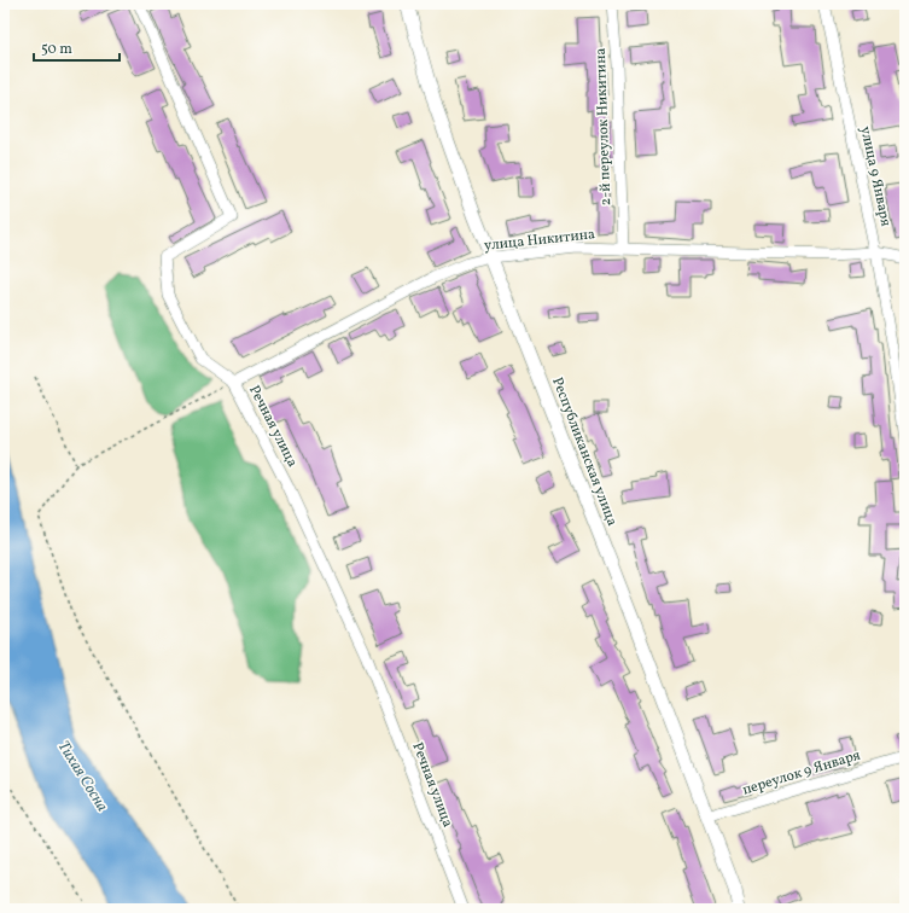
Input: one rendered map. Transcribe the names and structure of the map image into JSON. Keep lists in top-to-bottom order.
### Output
{
  "streets": {
    "street": [
      "2-й переулок Никитина",
      "улица 9 Января",
      "улица Никитина",
      "Речная улица",
      "Республиканская улица",
      "переулок 9 Января"
    ]
  },
  "crossings": [
    ["2-й переулок Никитина", "улица Никитина"],
    ["улица 9 Января", "улица Никитина"],
    ["улица Никитина", "Речная улица"],
    ["улица Никитина", "Республиканская улица"],
    ["Республиканская улица", "переулок 9 Января"]
  ],
  "water": ["Тихая Сосна"],
  "scale_bar": "50 m"
}
